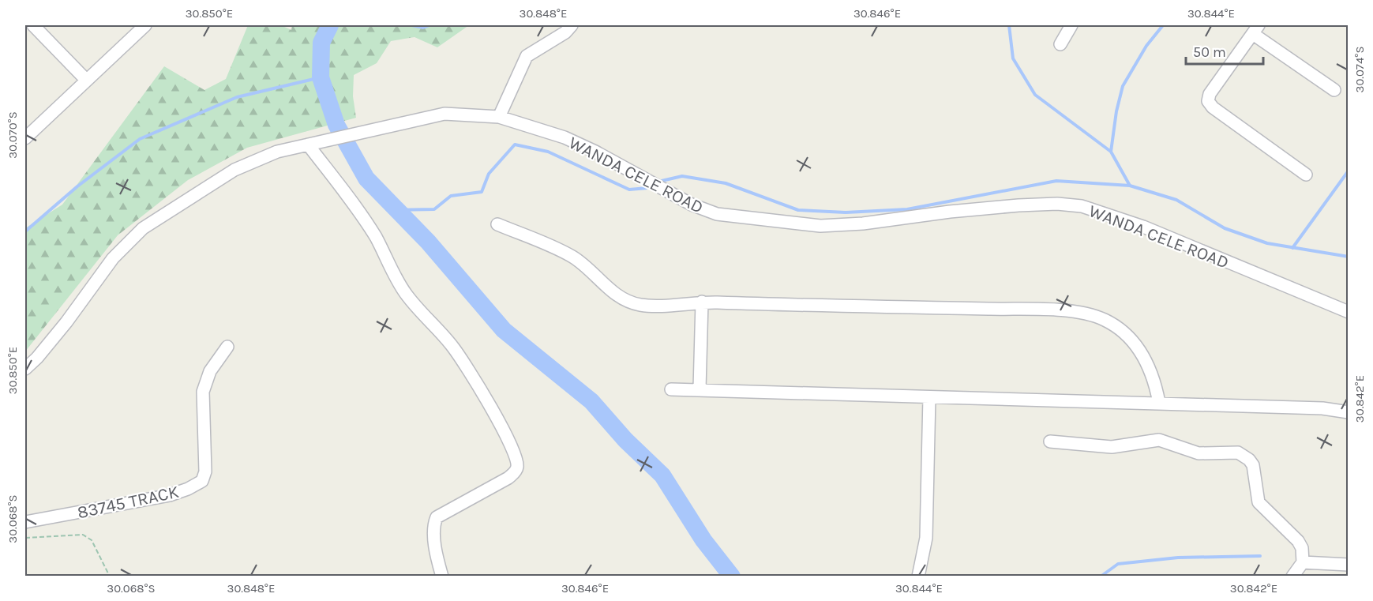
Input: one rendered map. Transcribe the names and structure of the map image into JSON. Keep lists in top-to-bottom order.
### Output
{
  "streets": {
    "street": ["WANDA CELE ROAD", "83745 TRACK"]
  },
  "scale_bar": "50 m",
  "coordinates": [
    "30.850°E",
    "30.848°E",
    "30.846°E",
    "30.844°E",
    "30.074°S",
    "30.070°S",
    "30.842°E",
    "30.068°S"
  ]
}
